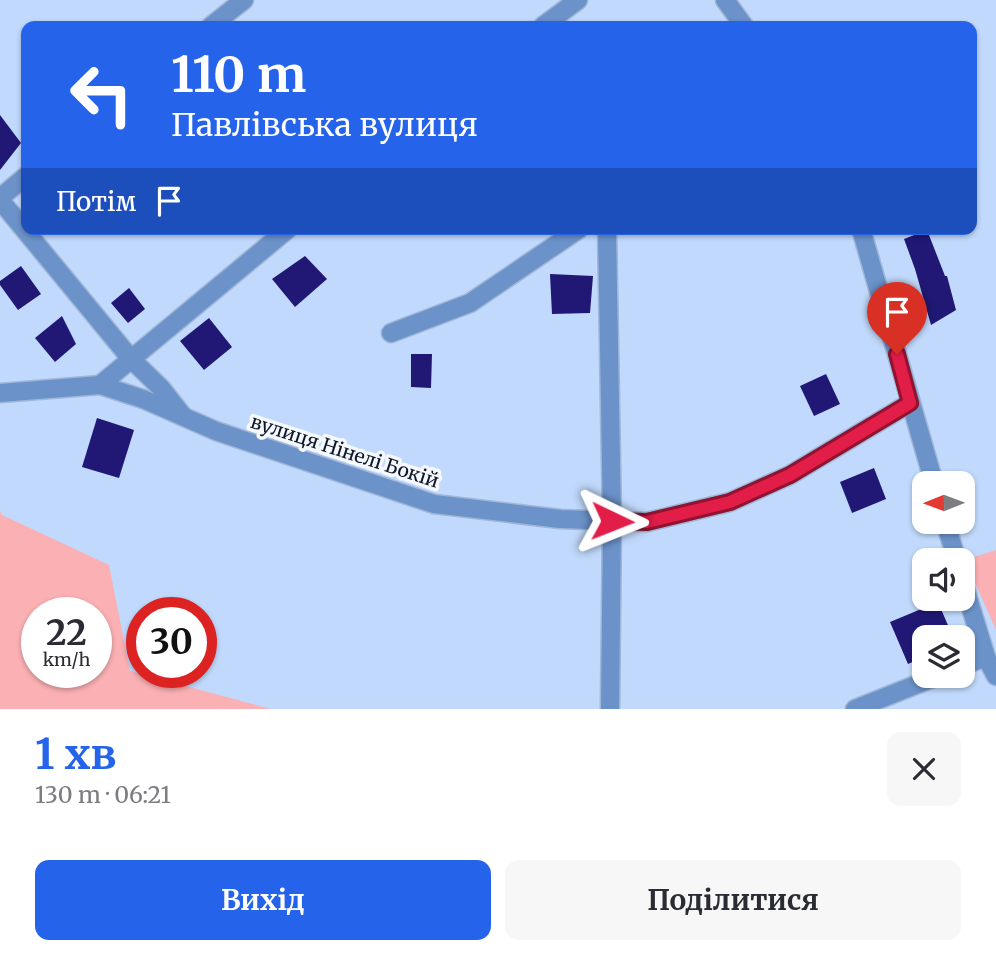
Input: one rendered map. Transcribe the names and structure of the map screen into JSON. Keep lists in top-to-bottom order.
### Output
{
  "streets": {
    "street": ["вулиця Нінелі Бокій"]
  },
  "north": "left",
  "page": {
    "turn": ["110 m", "Павлівська вулиця"],
    "then": "Потім",
    "speed": "22 km/h",
    "limit": "30",
    "heading": ["1 хв", "130 m · 06:21"],
    "buttons": ["Вихід", "Поділитися"]
  }
}
